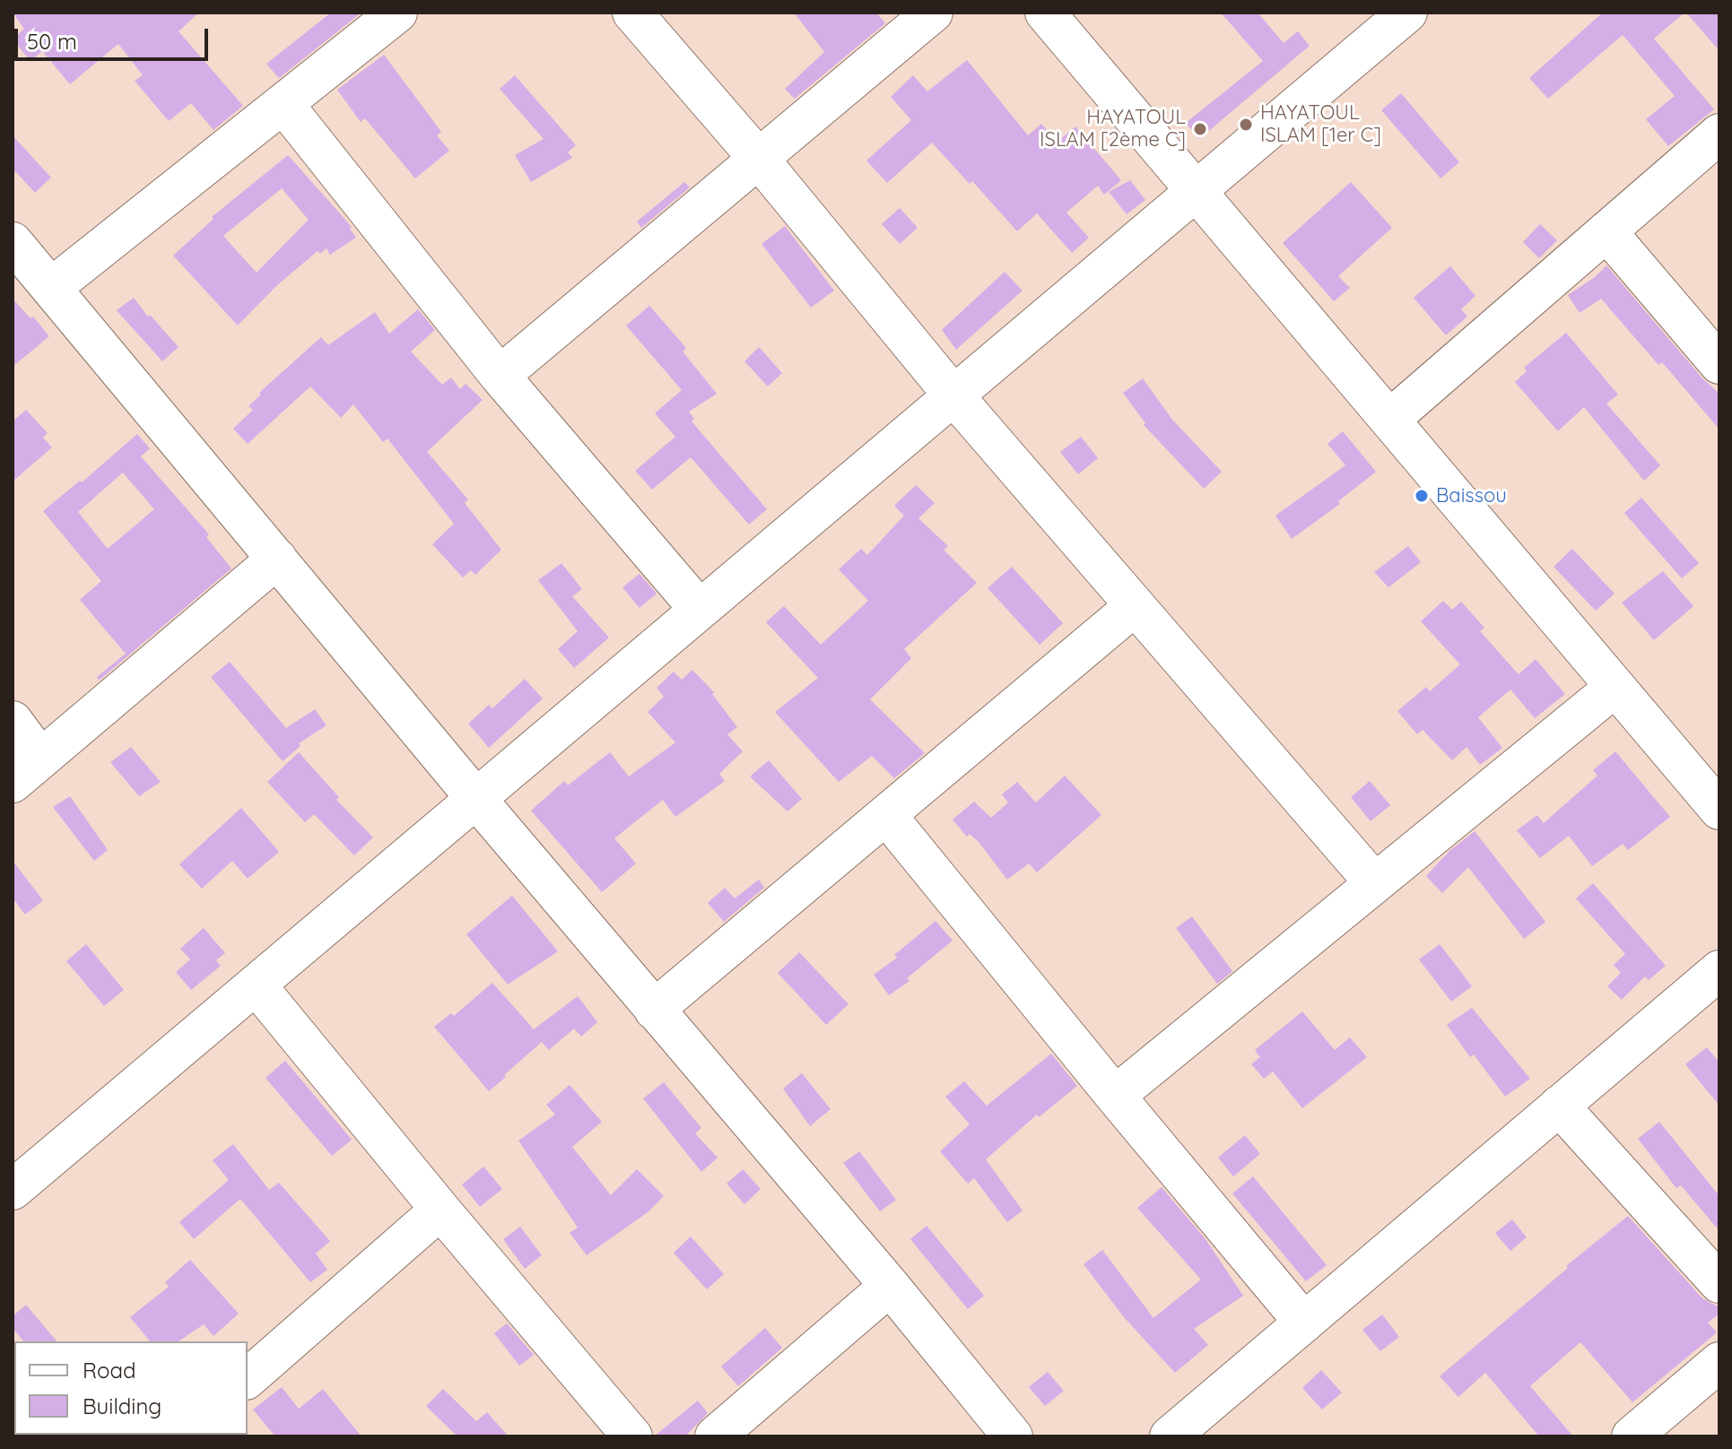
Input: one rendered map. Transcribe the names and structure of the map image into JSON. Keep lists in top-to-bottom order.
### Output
{
  "places": ["HAYATOUL ISLAM [1er C]", "HAYATOUL ISLAM [2ème C]", "Baissou"],
  "legend": ["Road", "Building"],
  "scale_bar": "50 m"
}
